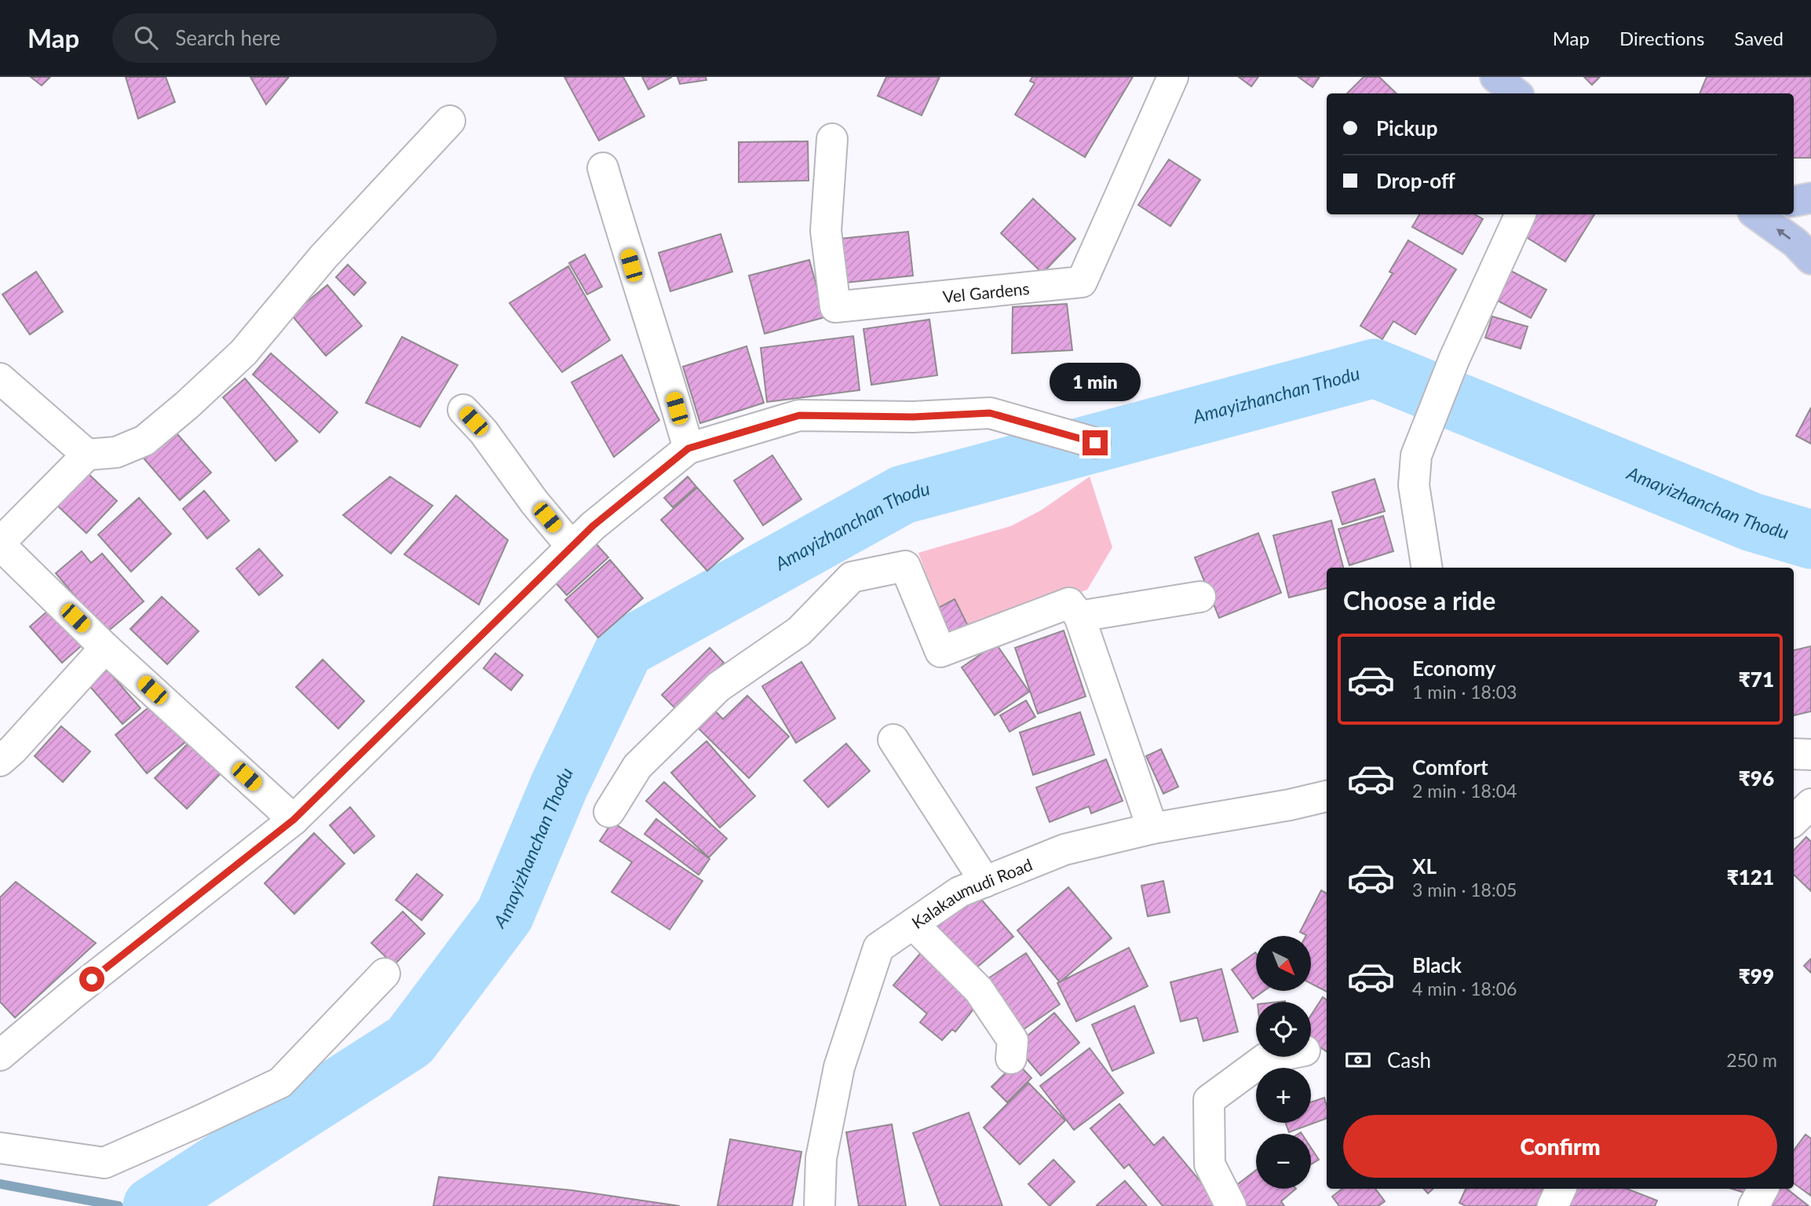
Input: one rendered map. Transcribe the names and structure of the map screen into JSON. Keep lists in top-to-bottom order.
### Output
{
  "streets": {
    "street": ["Vel Gardens", "Kalakaumudi Road"]
  },
  "water": ["Amayizhanchan Thodu"],
  "north": "bottom right",
  "page": {
    "header": "Map",
    "search": "Search here",
    "nav": ["Map", "Directions", "Saved"],
    "banner": ["Pickup", "Drop-off"],
    "bubble": "1 min",
    "heading": "Choose a ride",
    "list": [
      {
        "name": "Economy",
        "note": "1 min · 18:03",
        "value": "₹71"
      },
      {
        "name": "Comfort",
        "note": "2 min · 18:04",
        "value": "₹96"
      },
      {
        "name": "XL",
        "note": "3 min · 18:05",
        "value": "₹121"
      },
      {
        "name": "Black",
        "note": "4 min · 18:06",
        "value": "₹99"
      }
    ],
    "map_buttons": ["+", "−"],
    "pay": ["Cash", "250 m"],
    "buttons": "Confirm"
  }
}
